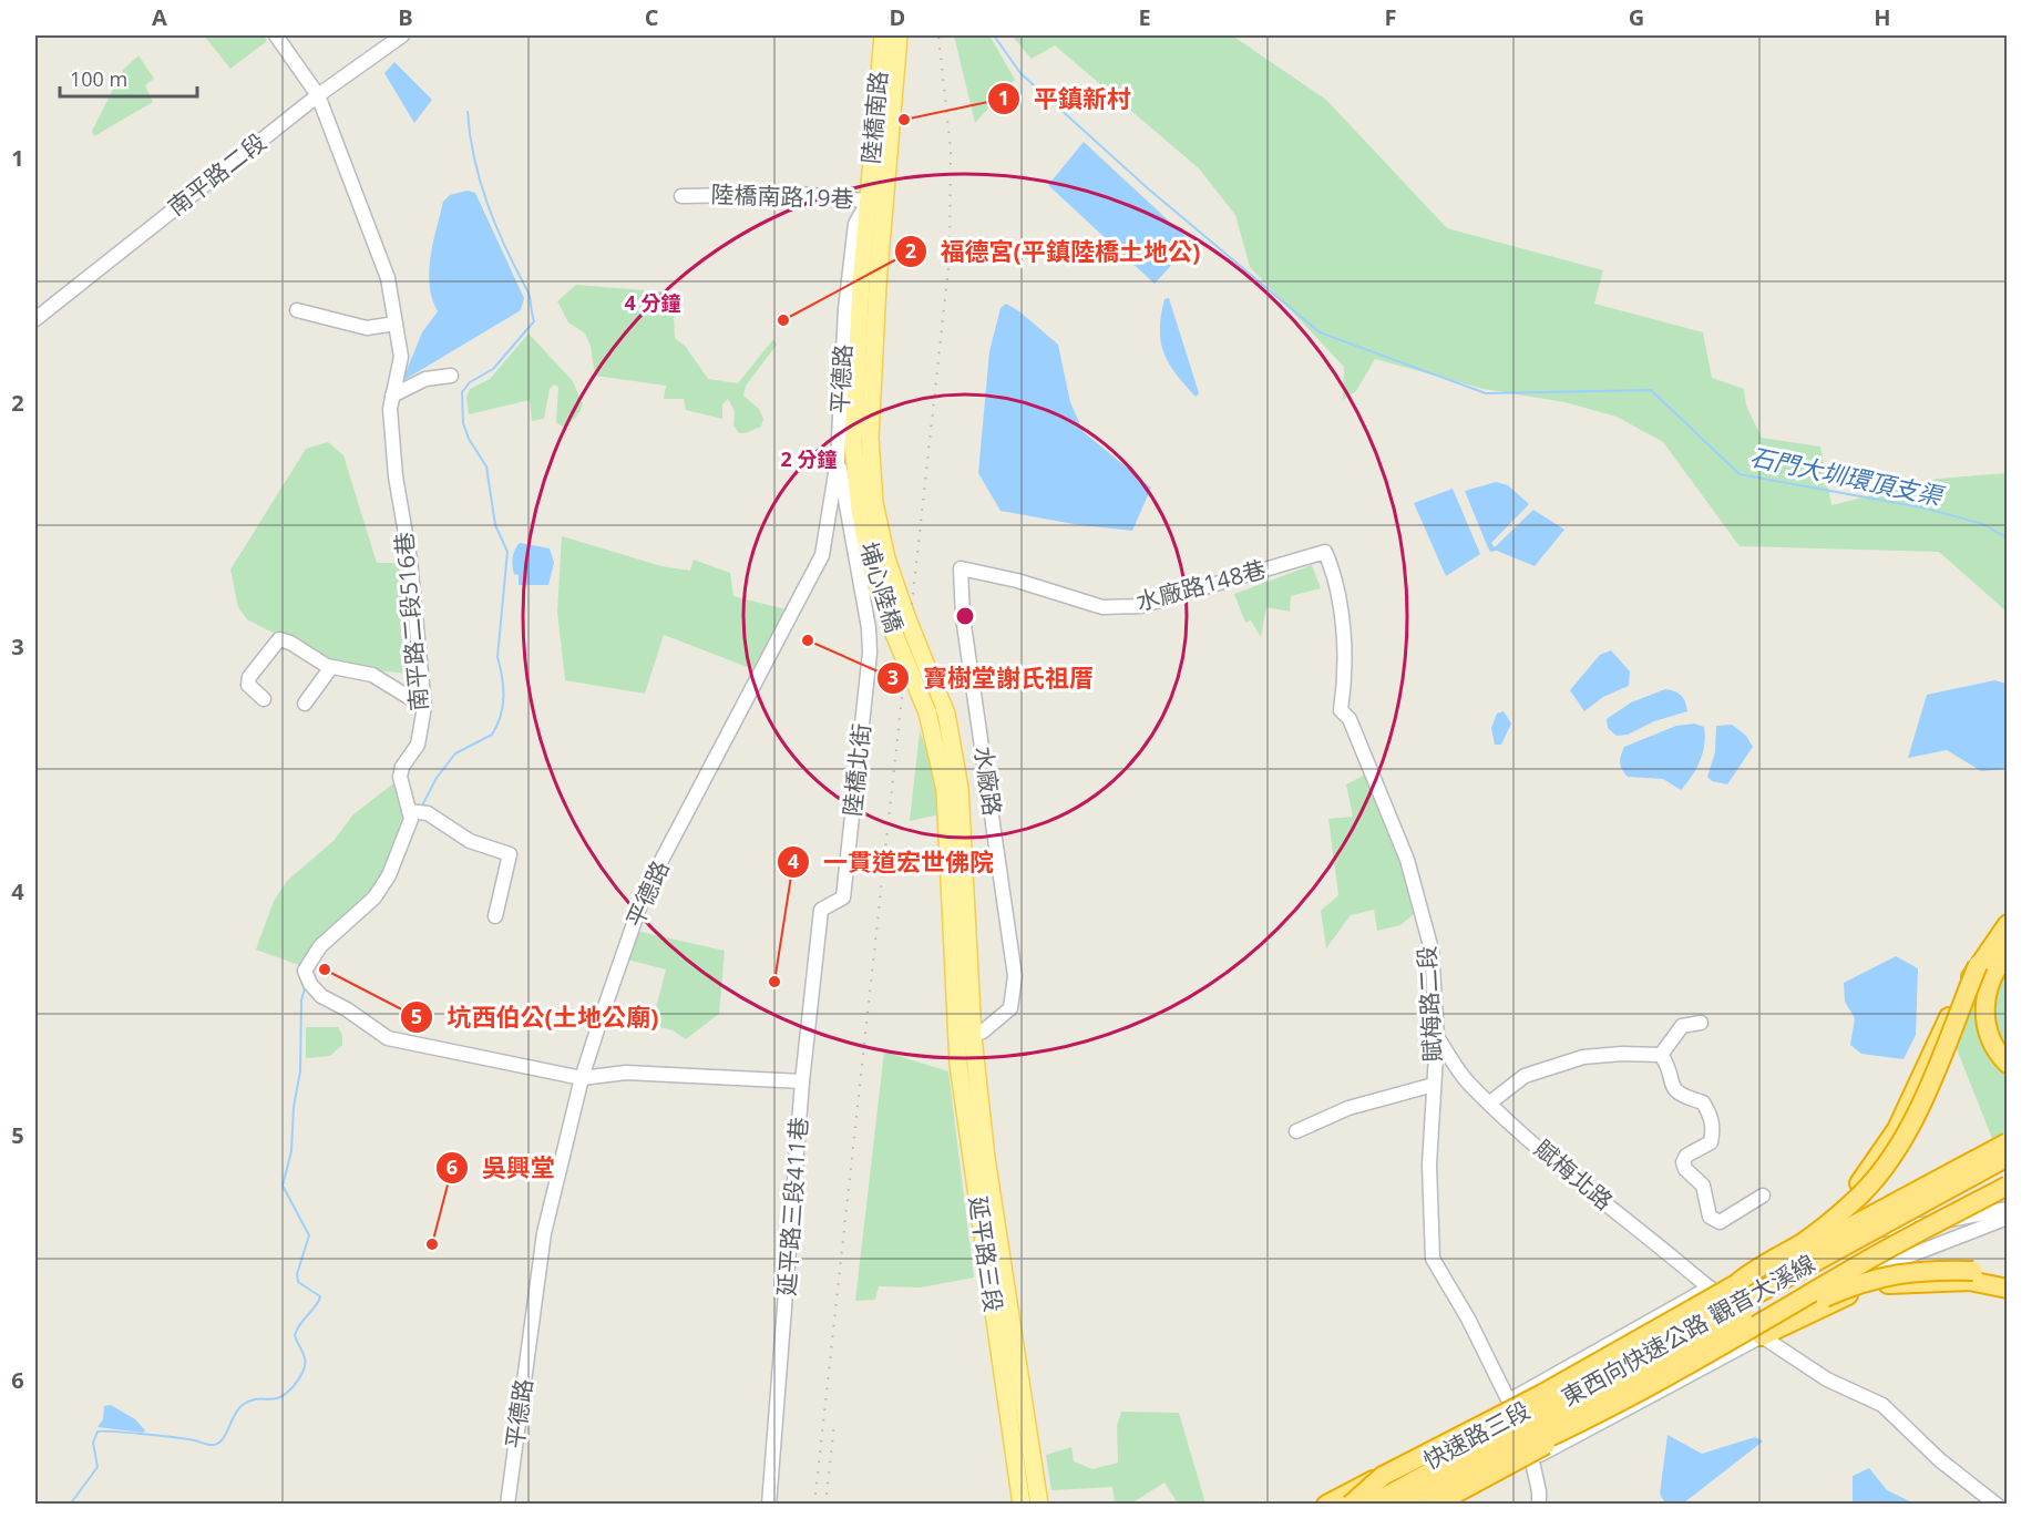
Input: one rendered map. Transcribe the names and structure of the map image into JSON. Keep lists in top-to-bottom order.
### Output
{
  "streets": {
    "highway": ["東西向快速公路 觀音大溪線"],
    "main road": [
      "陸橋南路",
      "埔心陸橋",
      "延平路三段",
      "快速路三段"
    ],
    "street": [
      "南平路二段",
      "陸橋南路19巷",
      "平德路",
      "水廠路148巷",
      "南平路二段516巷",
      "陸橋北街",
      "水廠路",
      "賦梅路二段",
      "賦梅北路",
      "延平路三段411巷"
    ]
  },
  "crossings": [
    ["陸橋南路", "陸橋南路19巷"],
    ["陸橋南路", "平德路"],
    ["陸橋南路", "埔心陸橋"],
    ["南平路二段", "南平路二段516巷"],
    ["平德路", "南平路二段516巷"],
    ["平德路", "陸橋北街"],
    ["水廠路148巷", "水廠路"],
    ["水廠路148巷", "賦梅路二段"],
    ["埔心陸橋", "延平路三段"],
    ["南平路二段516巷", "延平路三段411巷"],
    ["陸橋北街", "延平路三段411巷"],
    ["水廠路", "延平路三段"],
    ["賦梅路二段", "賦梅北路"],
    ["賦梅路二段", "快速路三段"],
    ["賦梅北路", "快速路三段"]
  ],
  "water": ["石門大圳環頂支渠"],
  "places": [
    "平鎮新村",
    "福德宮(平鎮陸橋土地公)",
    "寶樹堂謝氏祖厝",
    "坑西伯公(土地公廟)",
    "一貫道宏世佛院",
    "吳興堂"
  ],
  "scale_bar": "100 m",
  "grid": {
    "columns": [
      "A",
      "B",
      "C",
      "D",
      "E",
      "F",
      "G",
      "H"
    ],
    "rows": [
      "1",
      "2",
      "3",
      "4",
      "5",
      "6"
    ]
  },
  "rings": ["4 分鐘", "2 分鐘"]
}
